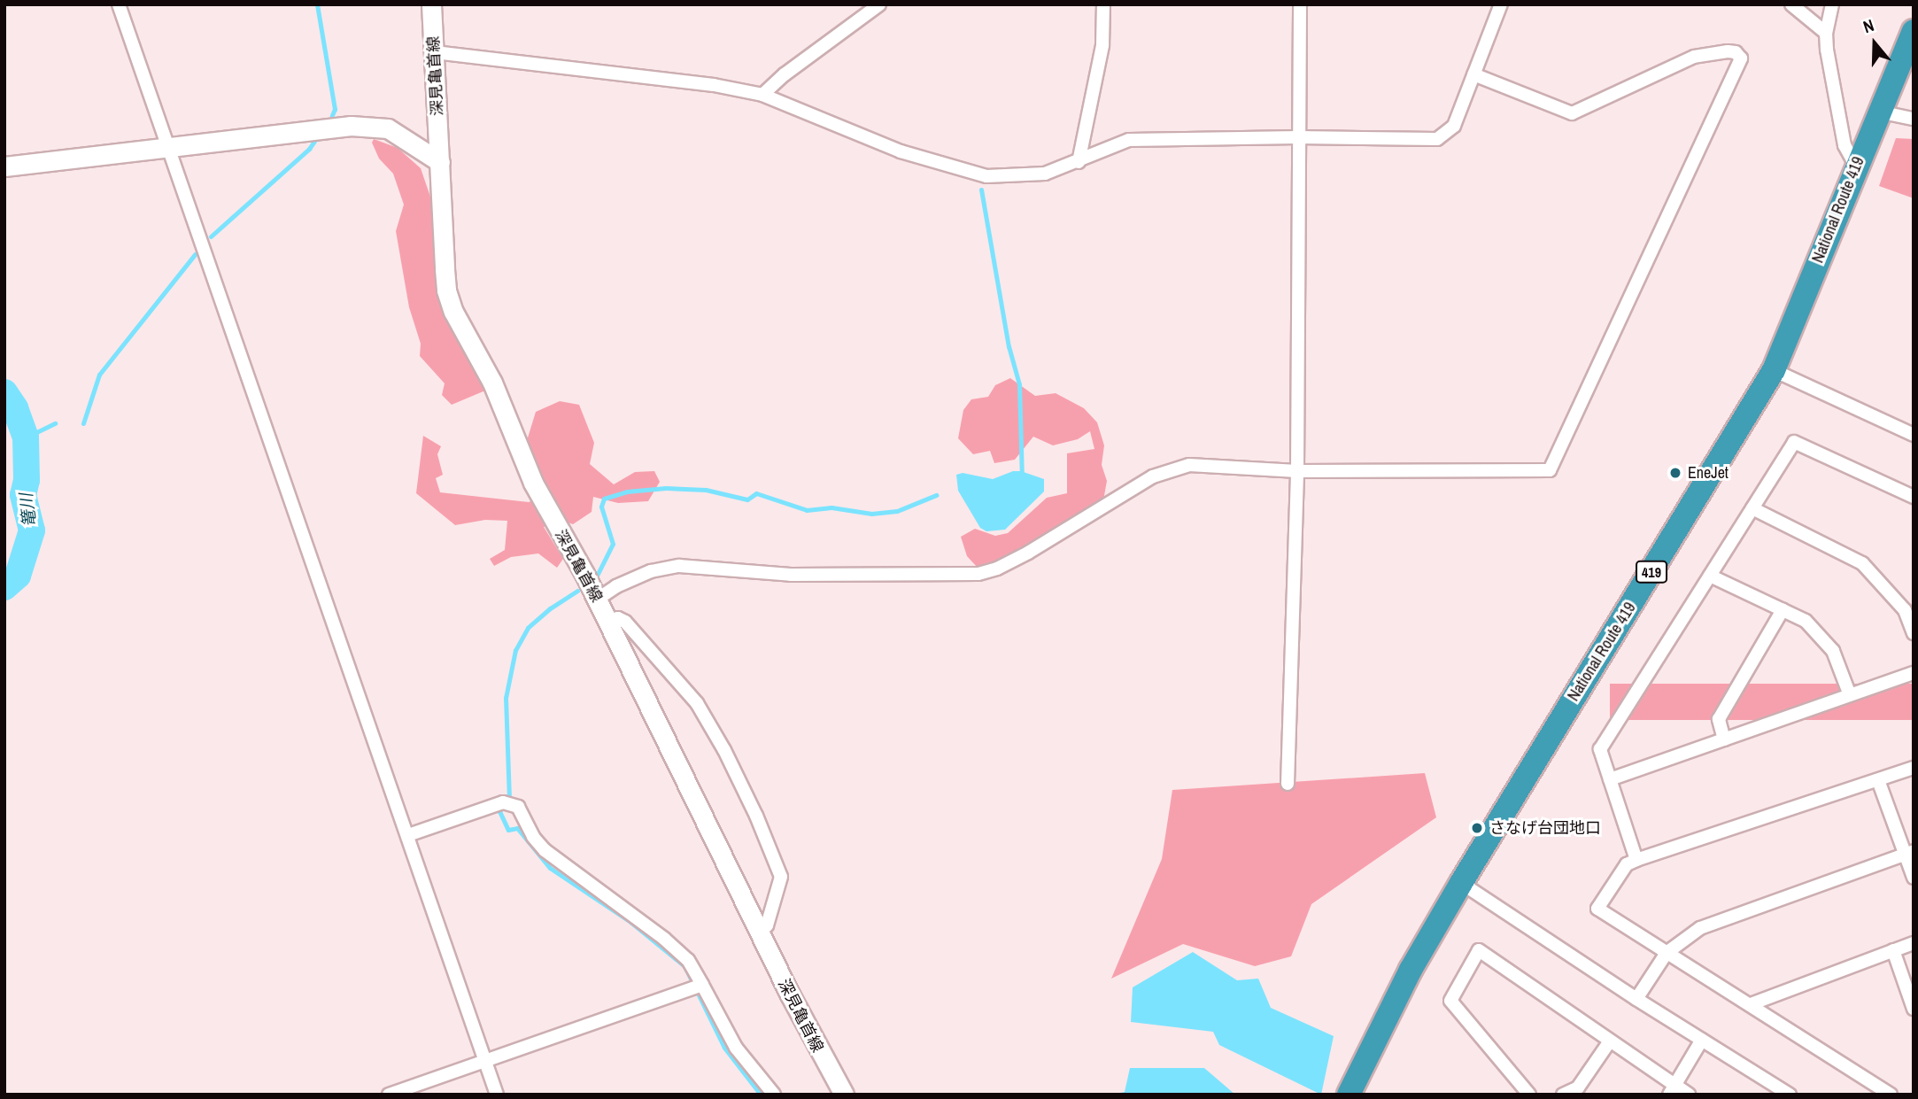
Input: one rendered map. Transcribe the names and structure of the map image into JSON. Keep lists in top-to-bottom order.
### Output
{
  "streets": {
    "highway": ["National Route 419", "419"],
    "main road": ["深見亀首線"]
  },
  "water": ["篭川"],
  "places": ["EneJet", "さなげ台団地口"],
  "north": "top"
}
